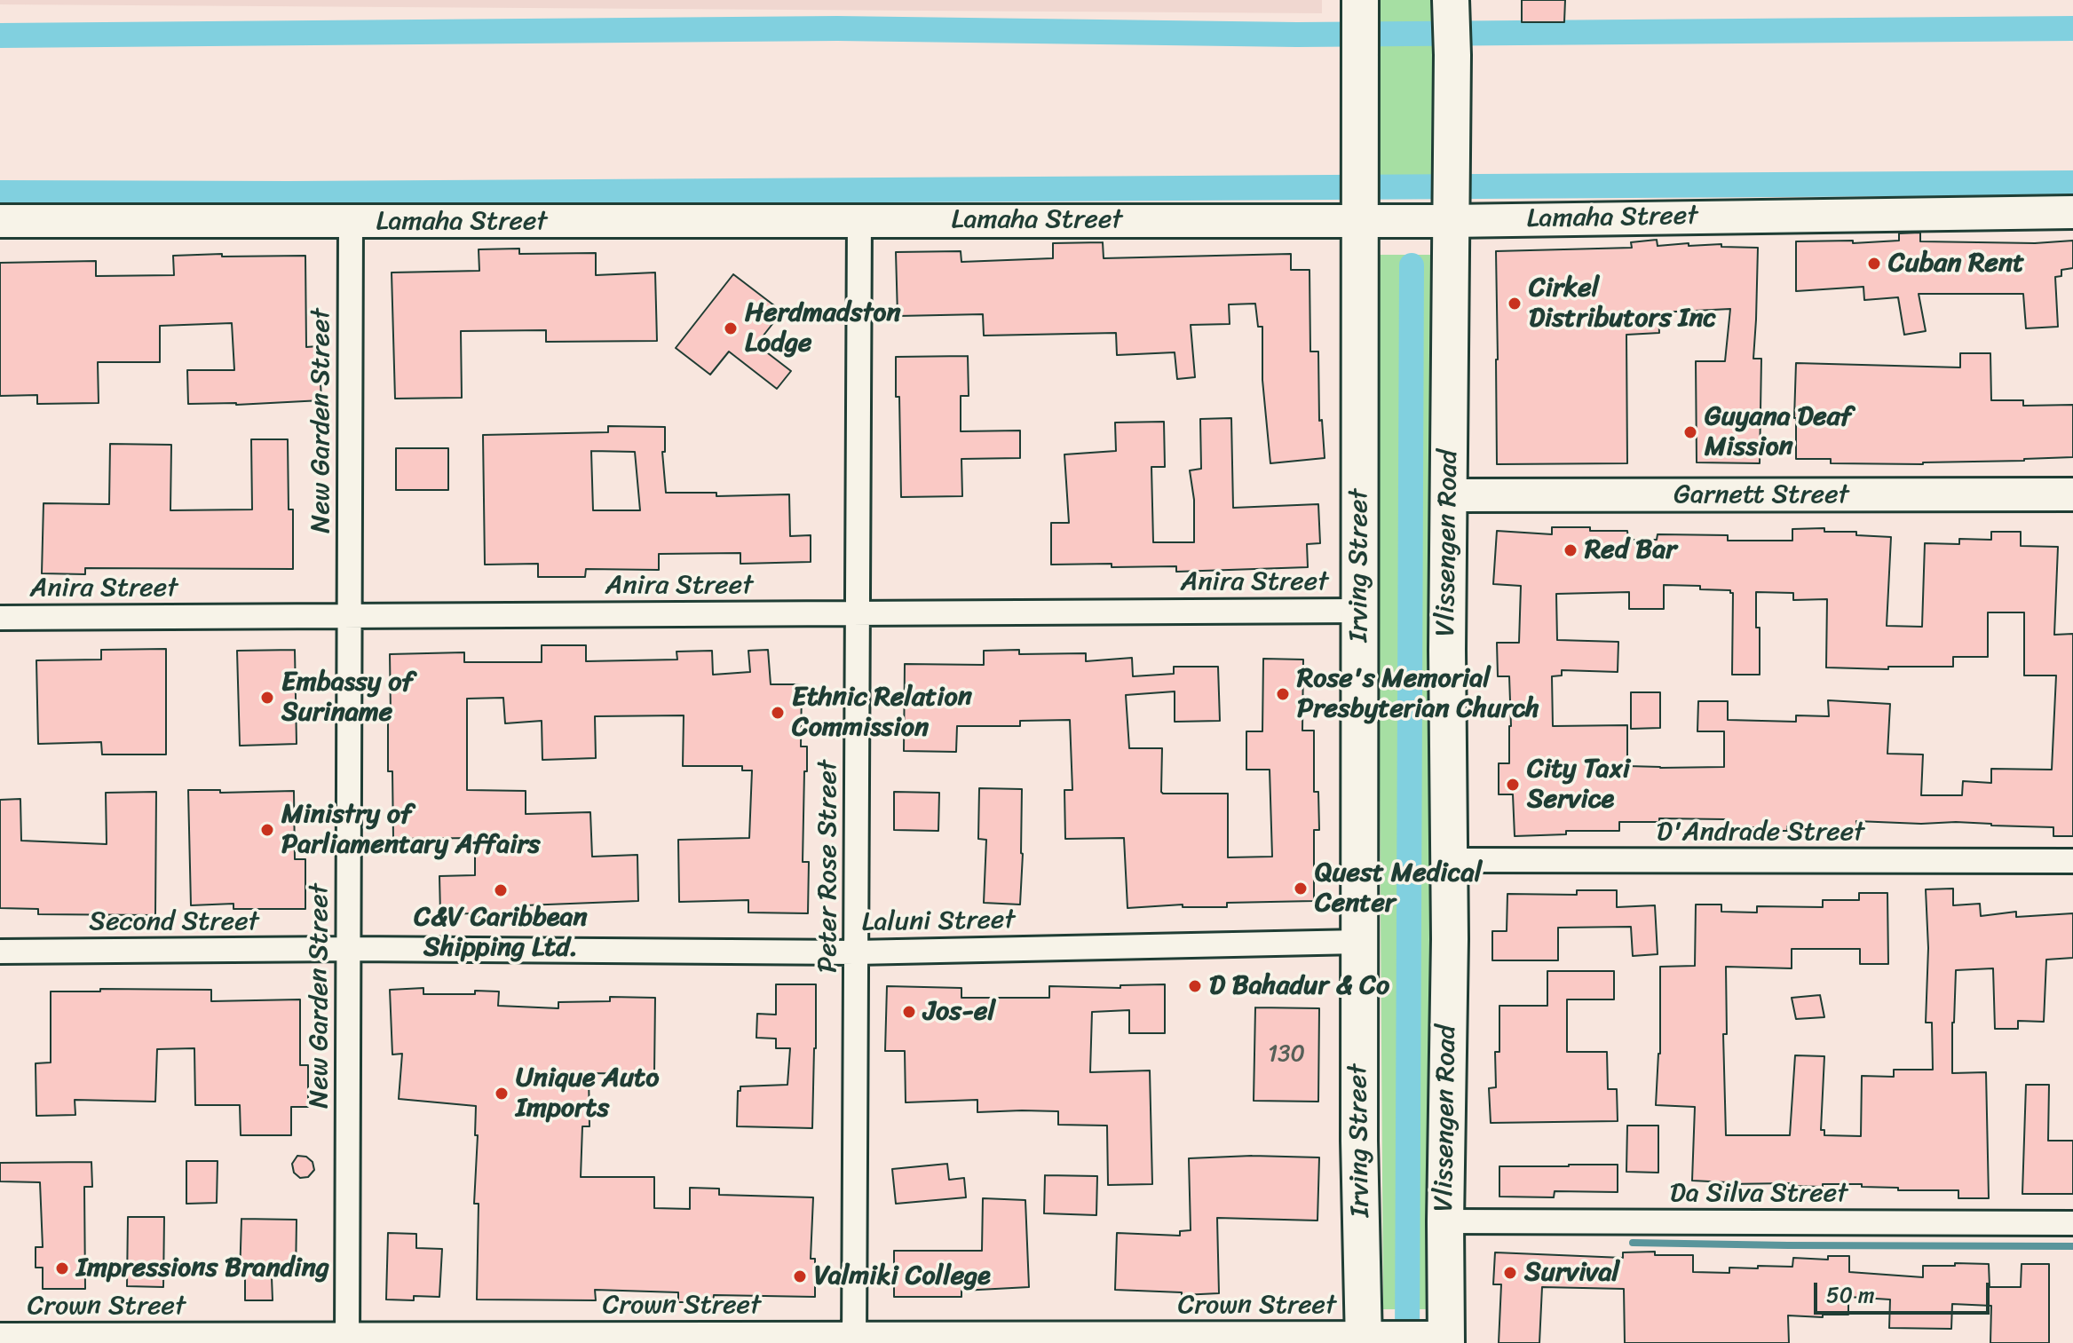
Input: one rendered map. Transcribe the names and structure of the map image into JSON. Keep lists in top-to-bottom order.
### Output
{
  "streets": {
    "main road": ["Vlissengen Road", "Irving Street"],
    "street": [
      "Lamaha Street",
      "New Garden Street",
      "Garnett Street",
      "Anira Street",
      "D'Andrade Street",
      "Peter Rose Street",
      "Second Street",
      "Laluni Street",
      "Da Silva Street",
      "Crown Street"
    ]
  },
  "crossings": [
    ["Lamaha Street", "New Garden Street"],
    ["Lamaha Street", "Vlissengen Road"],
    ["Lamaha Street", "Irving Street"],
    ["Lamaha Street", "Peter Rose Street"],
    ["New Garden Street", "Anira Street"],
    ["New Garden Street", "Second Street"],
    ["New Garden Street", "Laluni Street"],
    ["New Garden Street", "Crown Street"],
    ["Garnett Street", "Vlissengen Road"],
    ["Vlissengen Road", "D'Andrade Street"],
    ["Vlissengen Road", "Da Silva Street"],
    ["Vlissengen Road", "Crown Street"],
    ["Irving Street", "Anira Street"],
    ["Irving Street", "Laluni Street"],
    ["Irving Street", "Crown Street"],
    ["Anira Street", "Peter Rose Street"],
    ["Peter Rose Street", "Laluni Street"],
    ["Peter Rose Street", "Crown Street"],
    ["Second Street", "Laluni Street"]
  ],
  "places": [
    "Cuban Rent",
    "Cirkel Distributors Inc",
    "Herdmadston Lodge",
    "Guyana Deaf Mission",
    "Red Bar",
    "Rose's Memorial Presbyterian Church",
    "Embassy of Suriname",
    "Ethnic Relation Commission",
    "City Taxi Service",
    "Ministry of Parliamentary Affairs",
    "Quest Medical Center",
    "C&V Caribbean Shipping Ltd.",
    "D Bahadur & Co",
    "Jos-el",
    "Unique Auto Imports",
    "Impressions Branding",
    "Survival",
    "Valmiki College"
  ],
  "house_numbers": ["130"],
  "scale_bar": "50 m"
}
